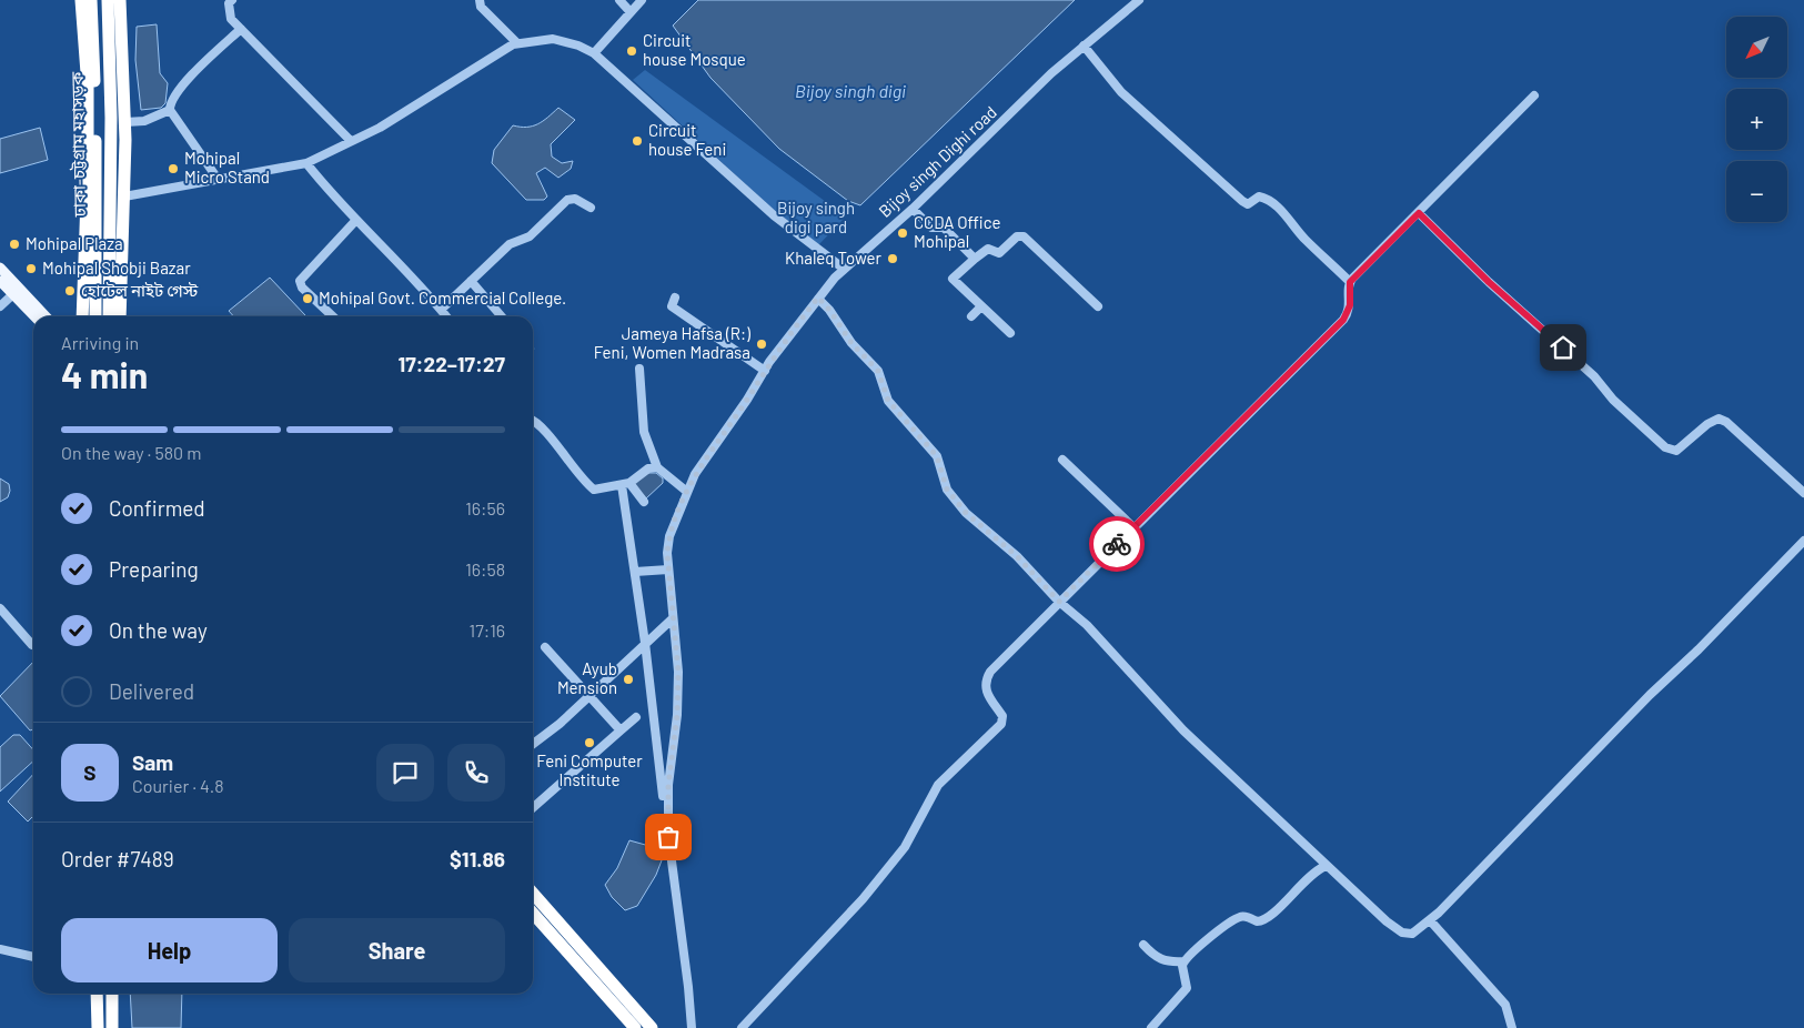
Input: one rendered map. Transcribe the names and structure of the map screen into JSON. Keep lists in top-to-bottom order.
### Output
{
  "streets": {
    "highway": ["ঢাকা-চট্টগ্রাম মহাসড়ক"],
    "street": ["Bijoy singh Dighi road"]
  },
  "water": ["Bijoy singh digi"],
  "parks": ["Bijoy singh digi pard"],
  "places": [
    "Circuit house Mosque",
    "Circuit house Feni",
    "Mohipal Micro Stand",
    "CCDA Office Mohipal",
    "Mohipal Plaza",
    "Khaleq Tower",
    "Mohipal Shobji Bazar",
    "হোটেল নাইট গেস্ট",
    "Mohipal Govt. Commercial College.",
    "Jameya Hafsa (R:) Feni, Women Madrasa",
    "Ayub Mension",
    "Feni Computer Institute"
  ],
  "north": "bottom left",
  "page": {
    "map_buttons": ["+", "−"],
    "heading": ["4 min", "Arriving in", "17:22–17:27"],
    "panel": [
      "Sam",
      "Courier · 4.8",
      "Order #7489",
      "$11.86"
    ],
    "bar": "On the way · 580 m",
    "list": [
      ["Confirmed", "16:56"],
      ["Preparing", "16:58"],
      ["On the way", "17:16"],
      "Delivered"
    ],
    "round": "S",
    "buttons": ["Help", "Share"]
  }
}
